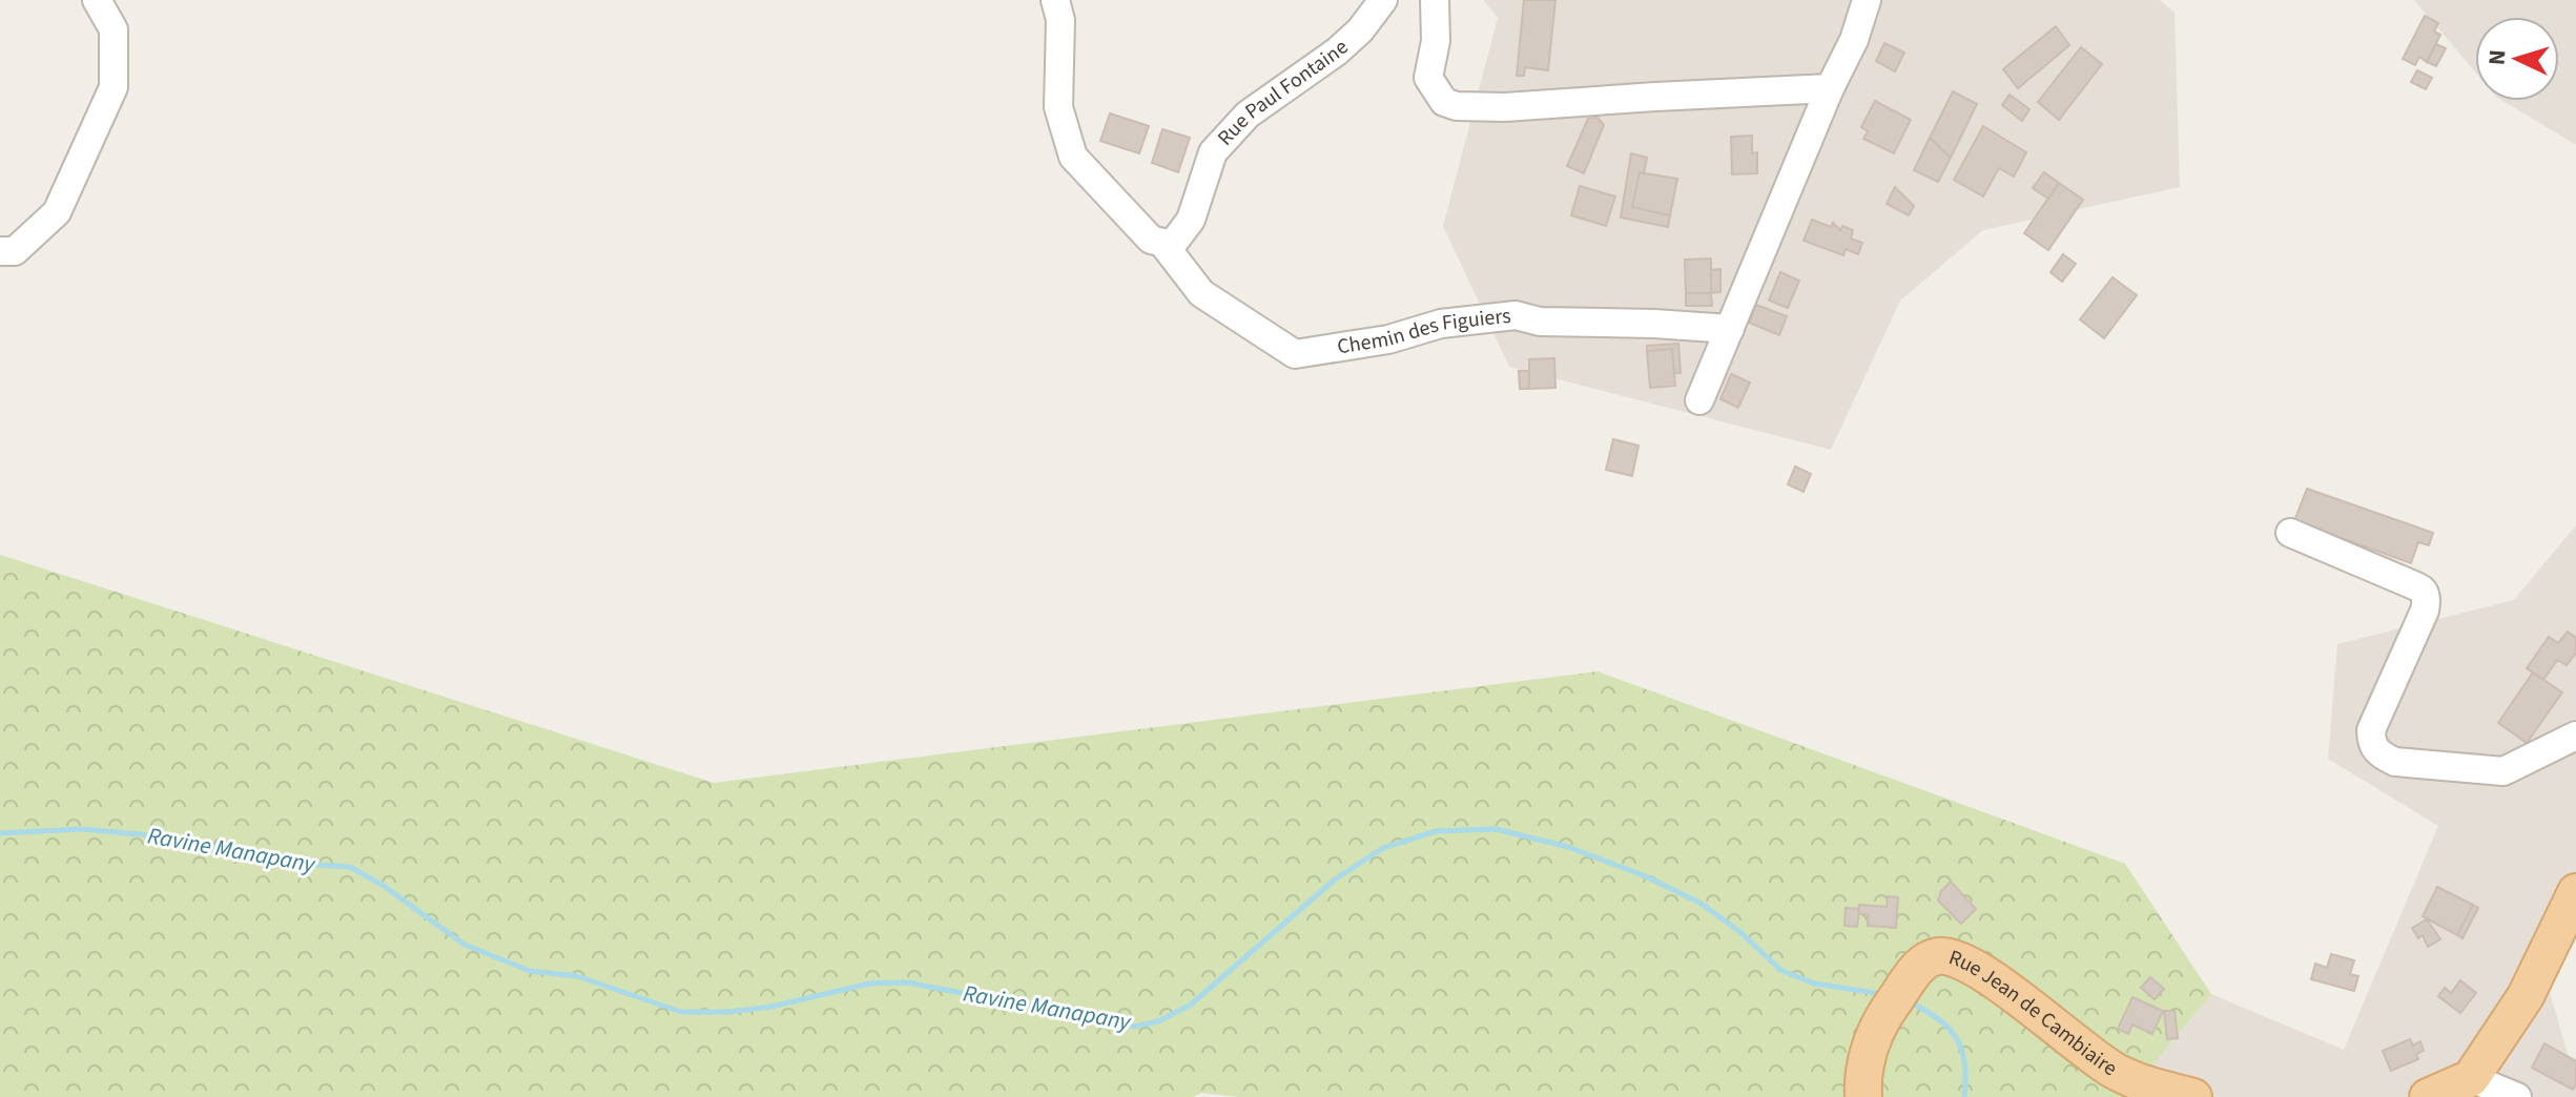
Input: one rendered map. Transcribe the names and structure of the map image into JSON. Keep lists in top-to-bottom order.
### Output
{
  "streets": {
    "main road": ["Rue Jean de Cambiaire"],
    "street": ["Rue Paul Fontaine", "Chemin des Figuiers"]
  },
  "crossings": [
    ["Rue Paul Fontaine", "Chemin des Figuiers"]
  ],
  "water": ["Ravine Manapany"],
  "north": "left"
}
